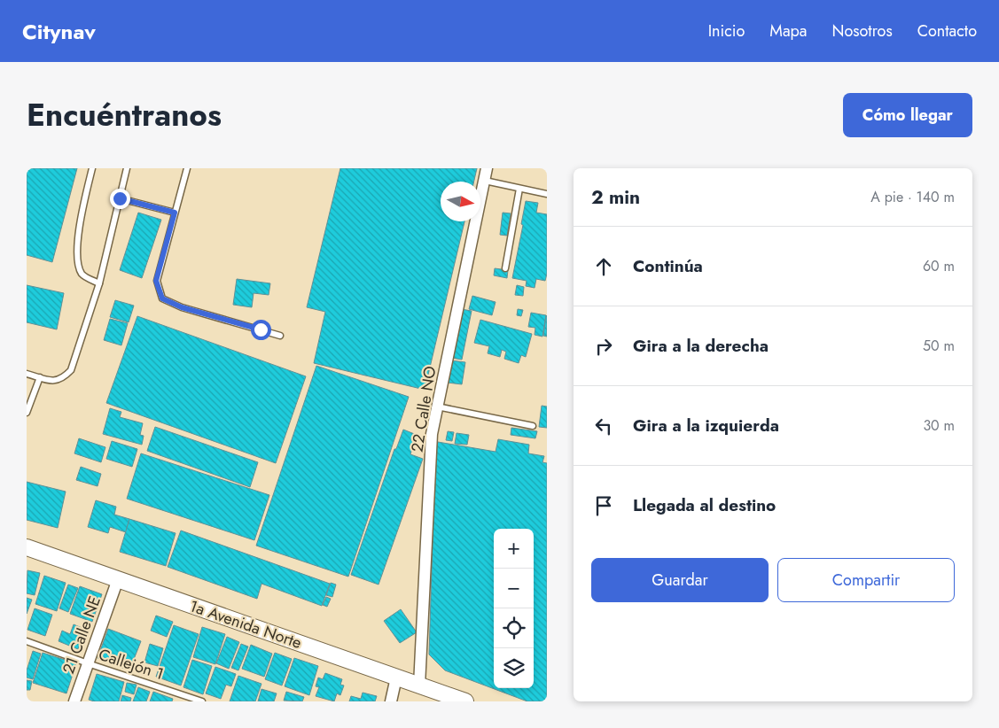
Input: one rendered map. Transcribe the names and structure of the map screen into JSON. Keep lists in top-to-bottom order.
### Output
{
  "streets": {
    "street": ["22 Calle NO", "1a Avenida Norte", "21 Calle NE"],
    "lane": ["Callejón 1"]
  },
  "crossings": [
    ["22 Calle NO", "1a Avenida Norte"],
    ["1a Avenida Norte", "21 Calle NE"],
    ["21 Calle NE", "Callejón 1"]
  ],
  "north": "right",
  "page": {
    "header": "Citynav",
    "nav": [
      "Inicio",
      "Mapa",
      "Nosotros",
      "Contacto"
    ],
    "title": "Encuéntranos",
    "buttons": [
      "Cómo llegar",
      ["Guardar", "Compartir"]
    ],
    "heading": ["2 min", "A pie · 140 m"],
    "list": [
      ["Continúa", "60 m"],
      ["Gira a la derecha", "50 m"],
      ["Gira a la izquierda", "30 m"],
      "Llegada al destino"
    ],
    "map_buttons": ["+", "−"]
  }
}
